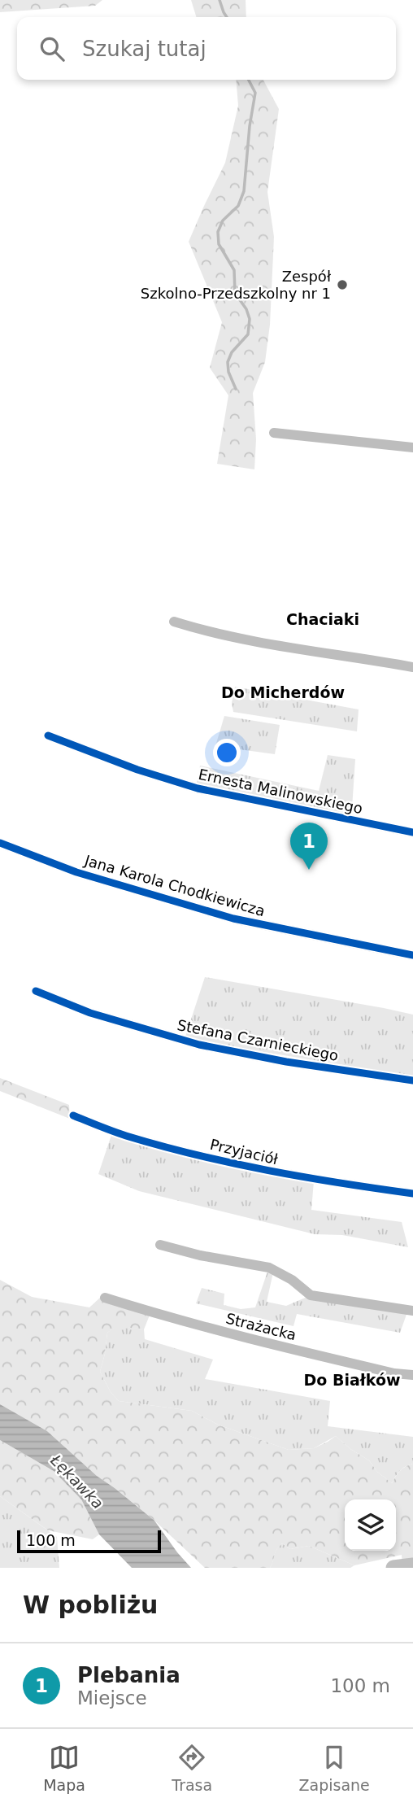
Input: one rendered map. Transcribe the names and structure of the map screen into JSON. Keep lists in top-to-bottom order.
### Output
{
  "streets": {
    "street": [
      "Ernesta Malinowskiego",
      "Jana Karola Chodkiewicza",
      "Stefana Czarnieckiego",
      "Przyjaciół",
      "Strażacka"
    ]
  },
  "districts": ["Chaciaki", "Do Micherdów", "Do Białków"],
  "water": ["Łękawka"],
  "places": ["Zespół Szkolno-Przedszkolny nr 1"],
  "scale_bar": "100 m",
  "page": {
    "search": "Szukaj tutaj",
    "pins": "1",
    "scale": "100 m",
    "heading": "W pobliżu",
    "list": [
      {
        "mark": "1",
        "name": "Plebania",
        "note": "Miejsce",
        "value": "100 m"
      }
    ],
    "nav": ["Mapa", "Trasa", "Zapisane"]
  }
}
